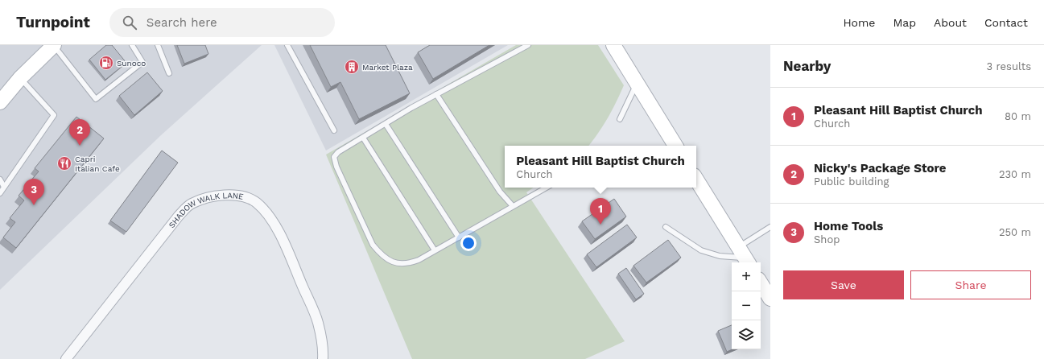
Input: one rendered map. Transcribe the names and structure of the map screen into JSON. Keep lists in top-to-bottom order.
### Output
{
  "streets": {
    "street": ["SHADOW WALK LANE"]
  },
  "places": {
    "fuel station": ["Sunoco"],
    "building": ["Market Plaza"],
    "restaurant": ["Capri Italian Cafe"]
  },
  "page": {
    "header": "Turnpoint",
    "search": "Search here",
    "nav": [
      "Home",
      "Map",
      "About",
      "Contact"
    ],
    "heading": ["Nearby", "3 results"],
    "list": [
      {
        "mark": "1",
        "name": "Pleasant Hill Baptist Church",
        "note": "Church",
        "value": "80 m"
      },
      {
        "mark": "2",
        "name": "Nicky's Package Store",
        "note": "Public building",
        "value": "230 m"
      },
      {
        "mark": "3",
        "name": "Home Tools",
        "note": "Shop",
        "value": "250 m"
      }
    ],
    "pins": ["2", "3", "1"],
    "popup": ["Pleasant Hill Baptist Church", "Church"],
    "buttons": ["Save", "Share"],
    "map_buttons": ["+", "−"]
  }
}
